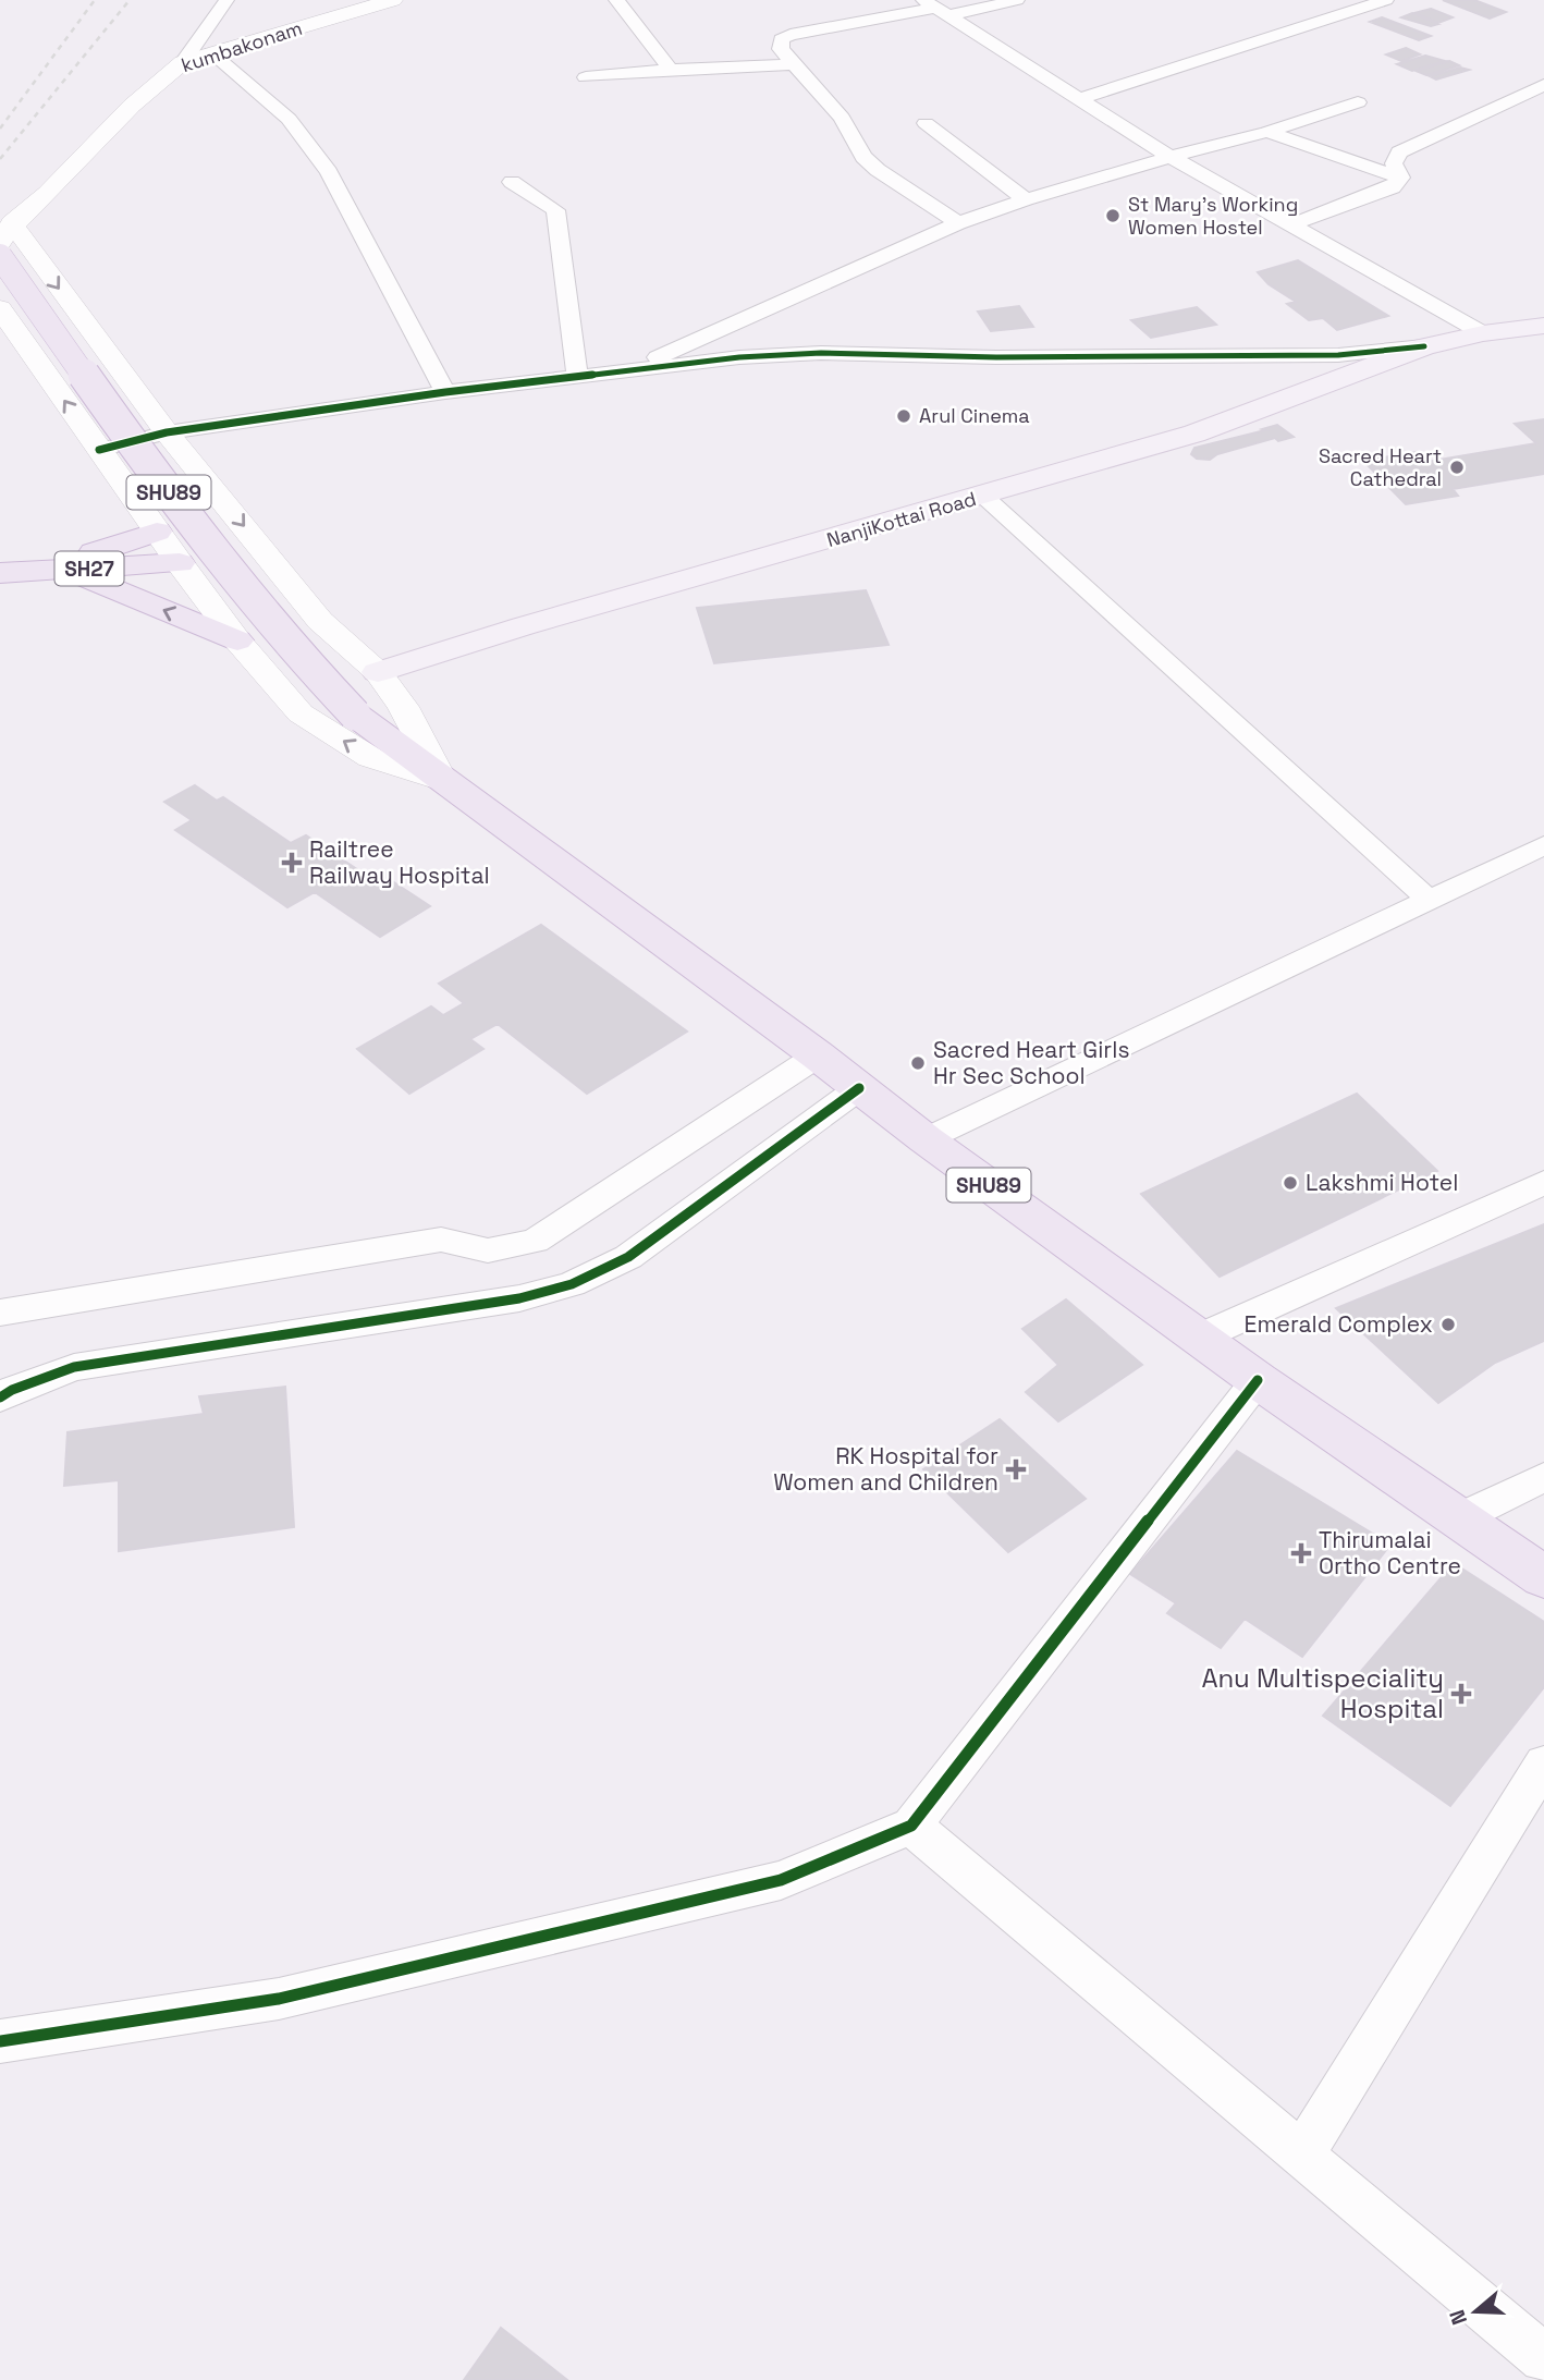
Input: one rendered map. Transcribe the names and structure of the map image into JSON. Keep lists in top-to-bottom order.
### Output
{
  "streets": {
    "main road": ["SHU89", "NanjiKottai Road", "SH27"],
    "street": ["kumbakonam"]
  },
  "places": {
    "other": [
      "St Mary's Working Women Hostel",
      "Arul Cinema",
      "Sacred Heart Cathedral",
      "Sacred Heart Girls Hr Sec School",
      "Lakshmi Hotel",
      "Emerald Complex"
    ],
    "health": [
      "Railtree Railway Hospital",
      "RK Hospital for Women and Children",
      "Thirumalai Ortho Centre",
      "Anu Multispeciality Hospital"
    ]
  },
  "north": "left"
}
